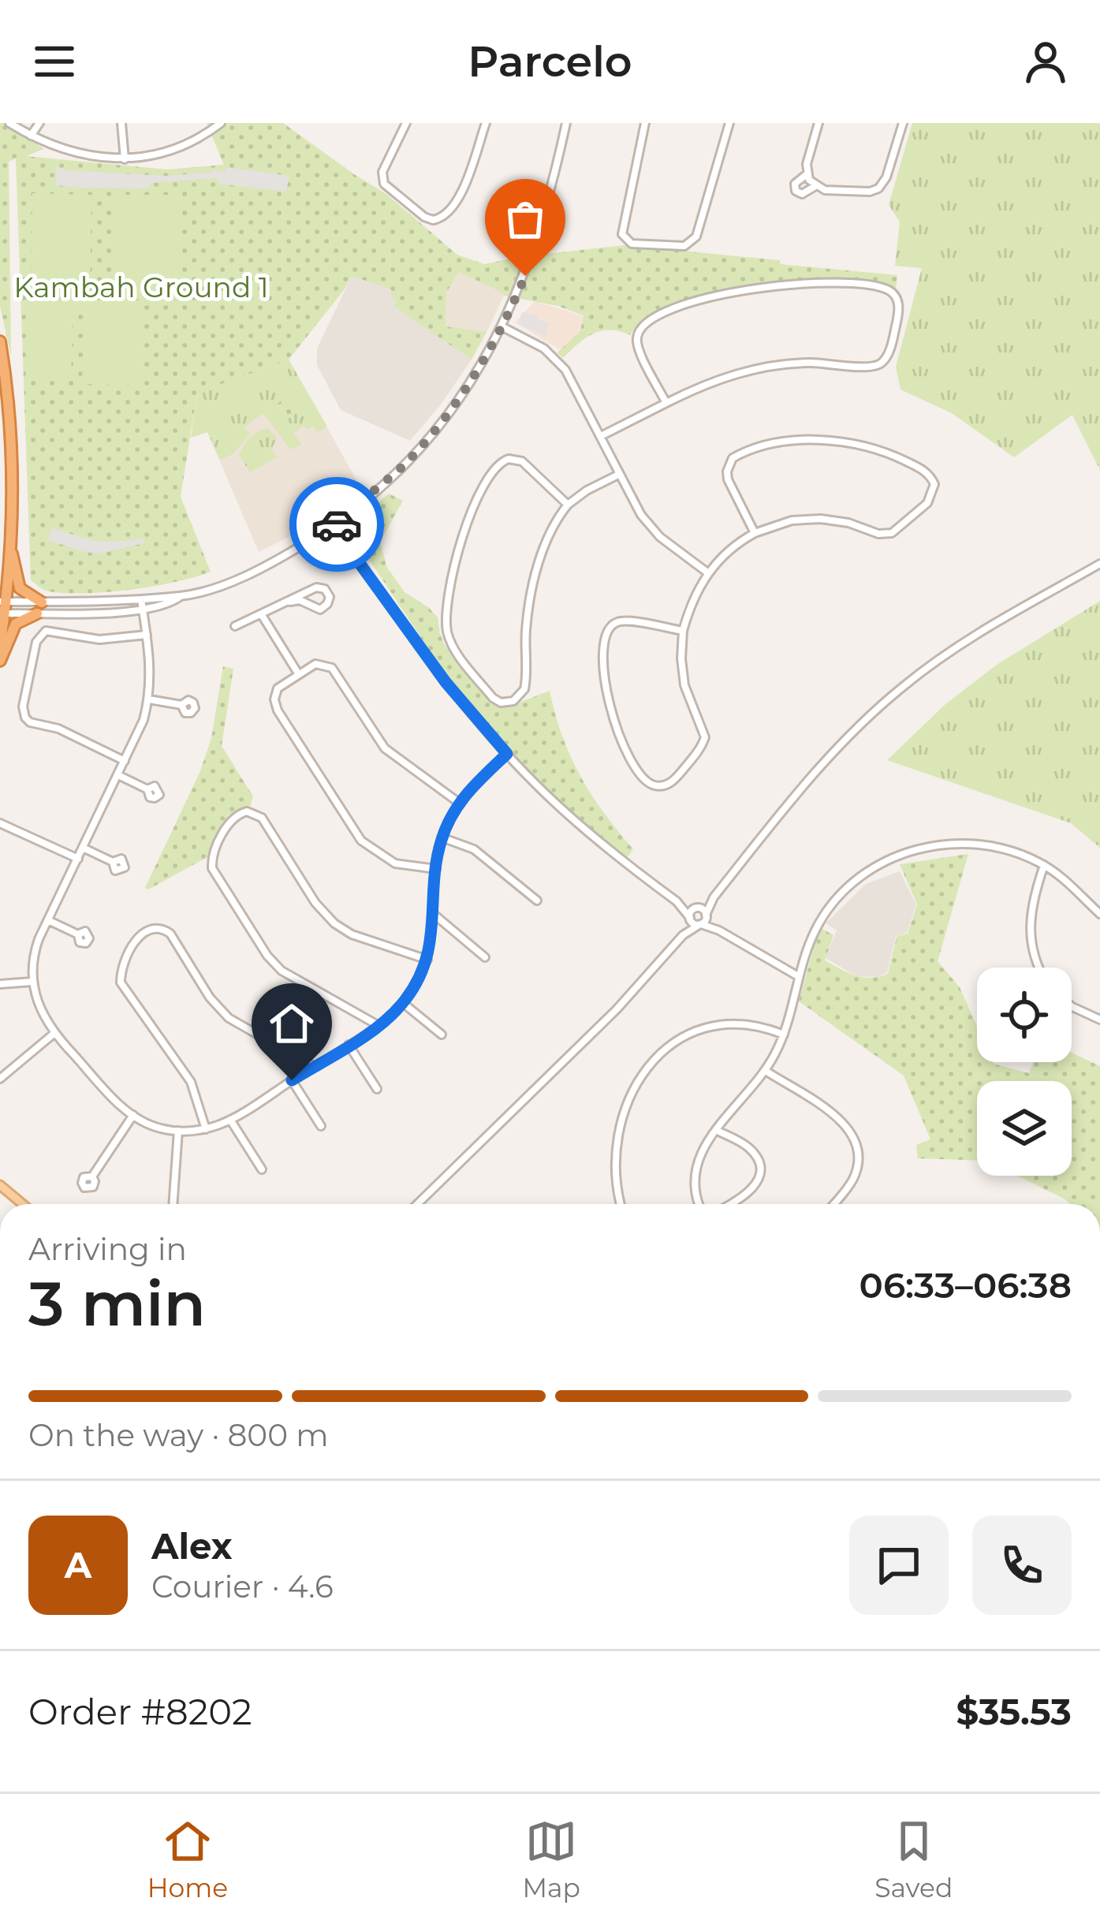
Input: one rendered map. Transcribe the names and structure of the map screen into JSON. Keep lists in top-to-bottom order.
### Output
{
  "parks": ["Kambah Ground 1"],
  "page": {
    "header": "Parcelo",
    "heading": ["3 min", "Arriving in", "06:33–06:38"],
    "panel": [
      "Alex",
      "Courier · 4.6",
      "Order #8202",
      "$35.53"
    ],
    "bar": "On the way · 800 m",
    "round": "A",
    "tabs": ["Home", "Map", "Saved"]
  }
}
